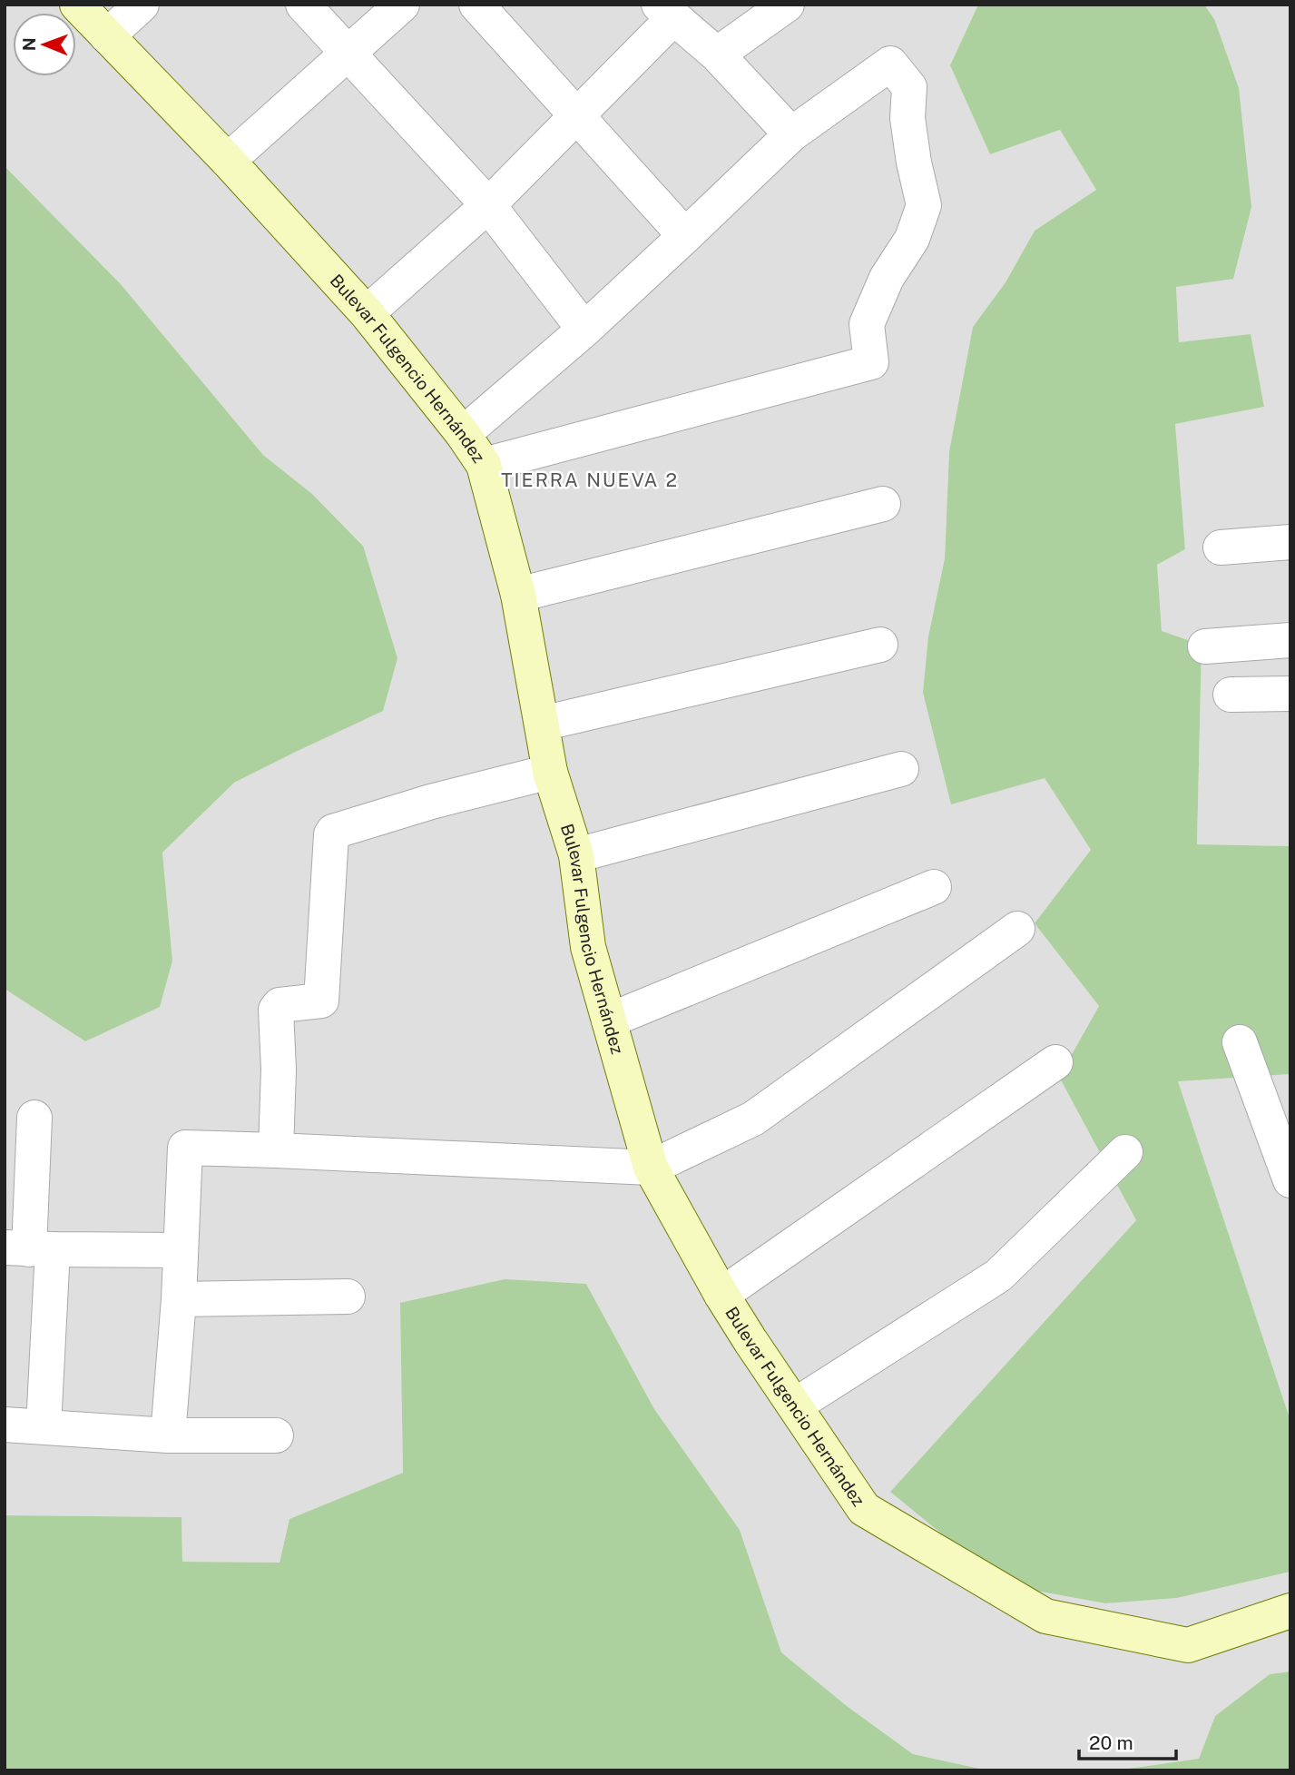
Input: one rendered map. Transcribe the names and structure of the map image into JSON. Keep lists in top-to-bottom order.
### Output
{
  "streets": {
    "street": ["Bulevar Fulgencio Hernández"]
  },
  "districts": ["TIERRA NUEVA 2"],
  "scale_bar": "20 m",
  "north": "left"
}
